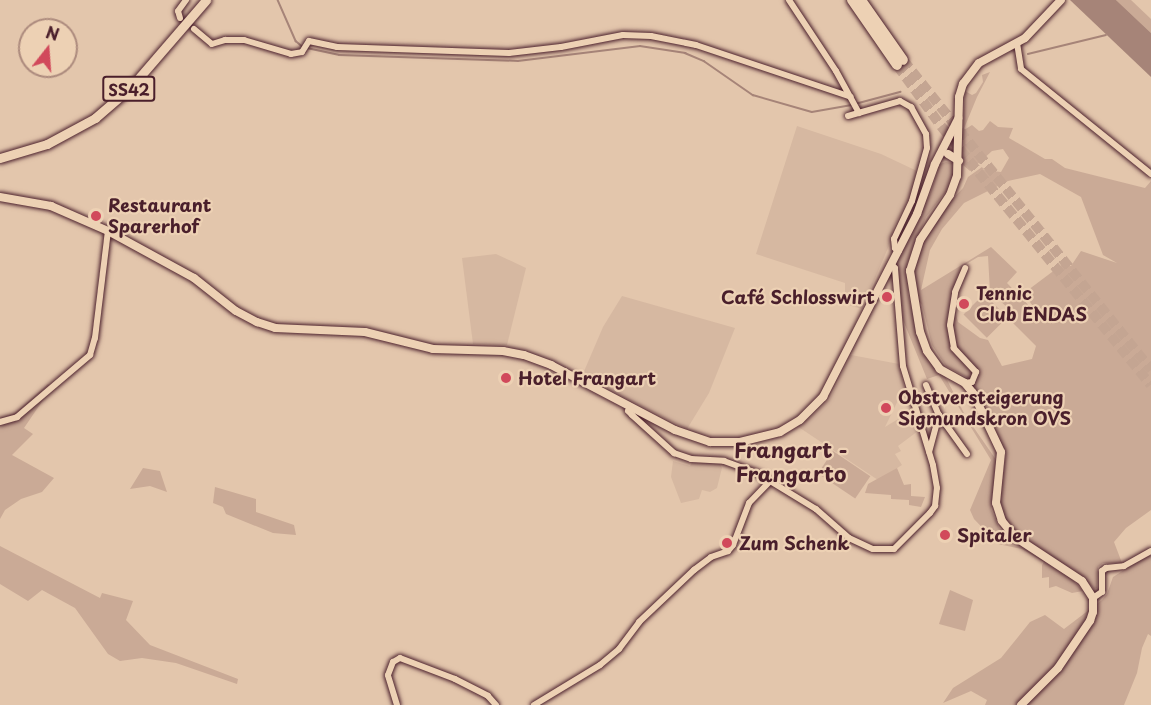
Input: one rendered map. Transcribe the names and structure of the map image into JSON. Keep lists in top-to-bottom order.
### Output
{
  "streets": {
    "main road": ["SS42"]
  },
  "districts": ["Frangart - Frangarto"],
  "places": [
    "Restaurant Sparerhof",
    "Café Schlosswirt",
    "Tennic Club ENDAS",
    "Hotel Frangart",
    "Obstversteigerung Sigmundskron OVS",
    "Spitaler",
    "Zum Schenk"
  ],
  "north": "top"
}
